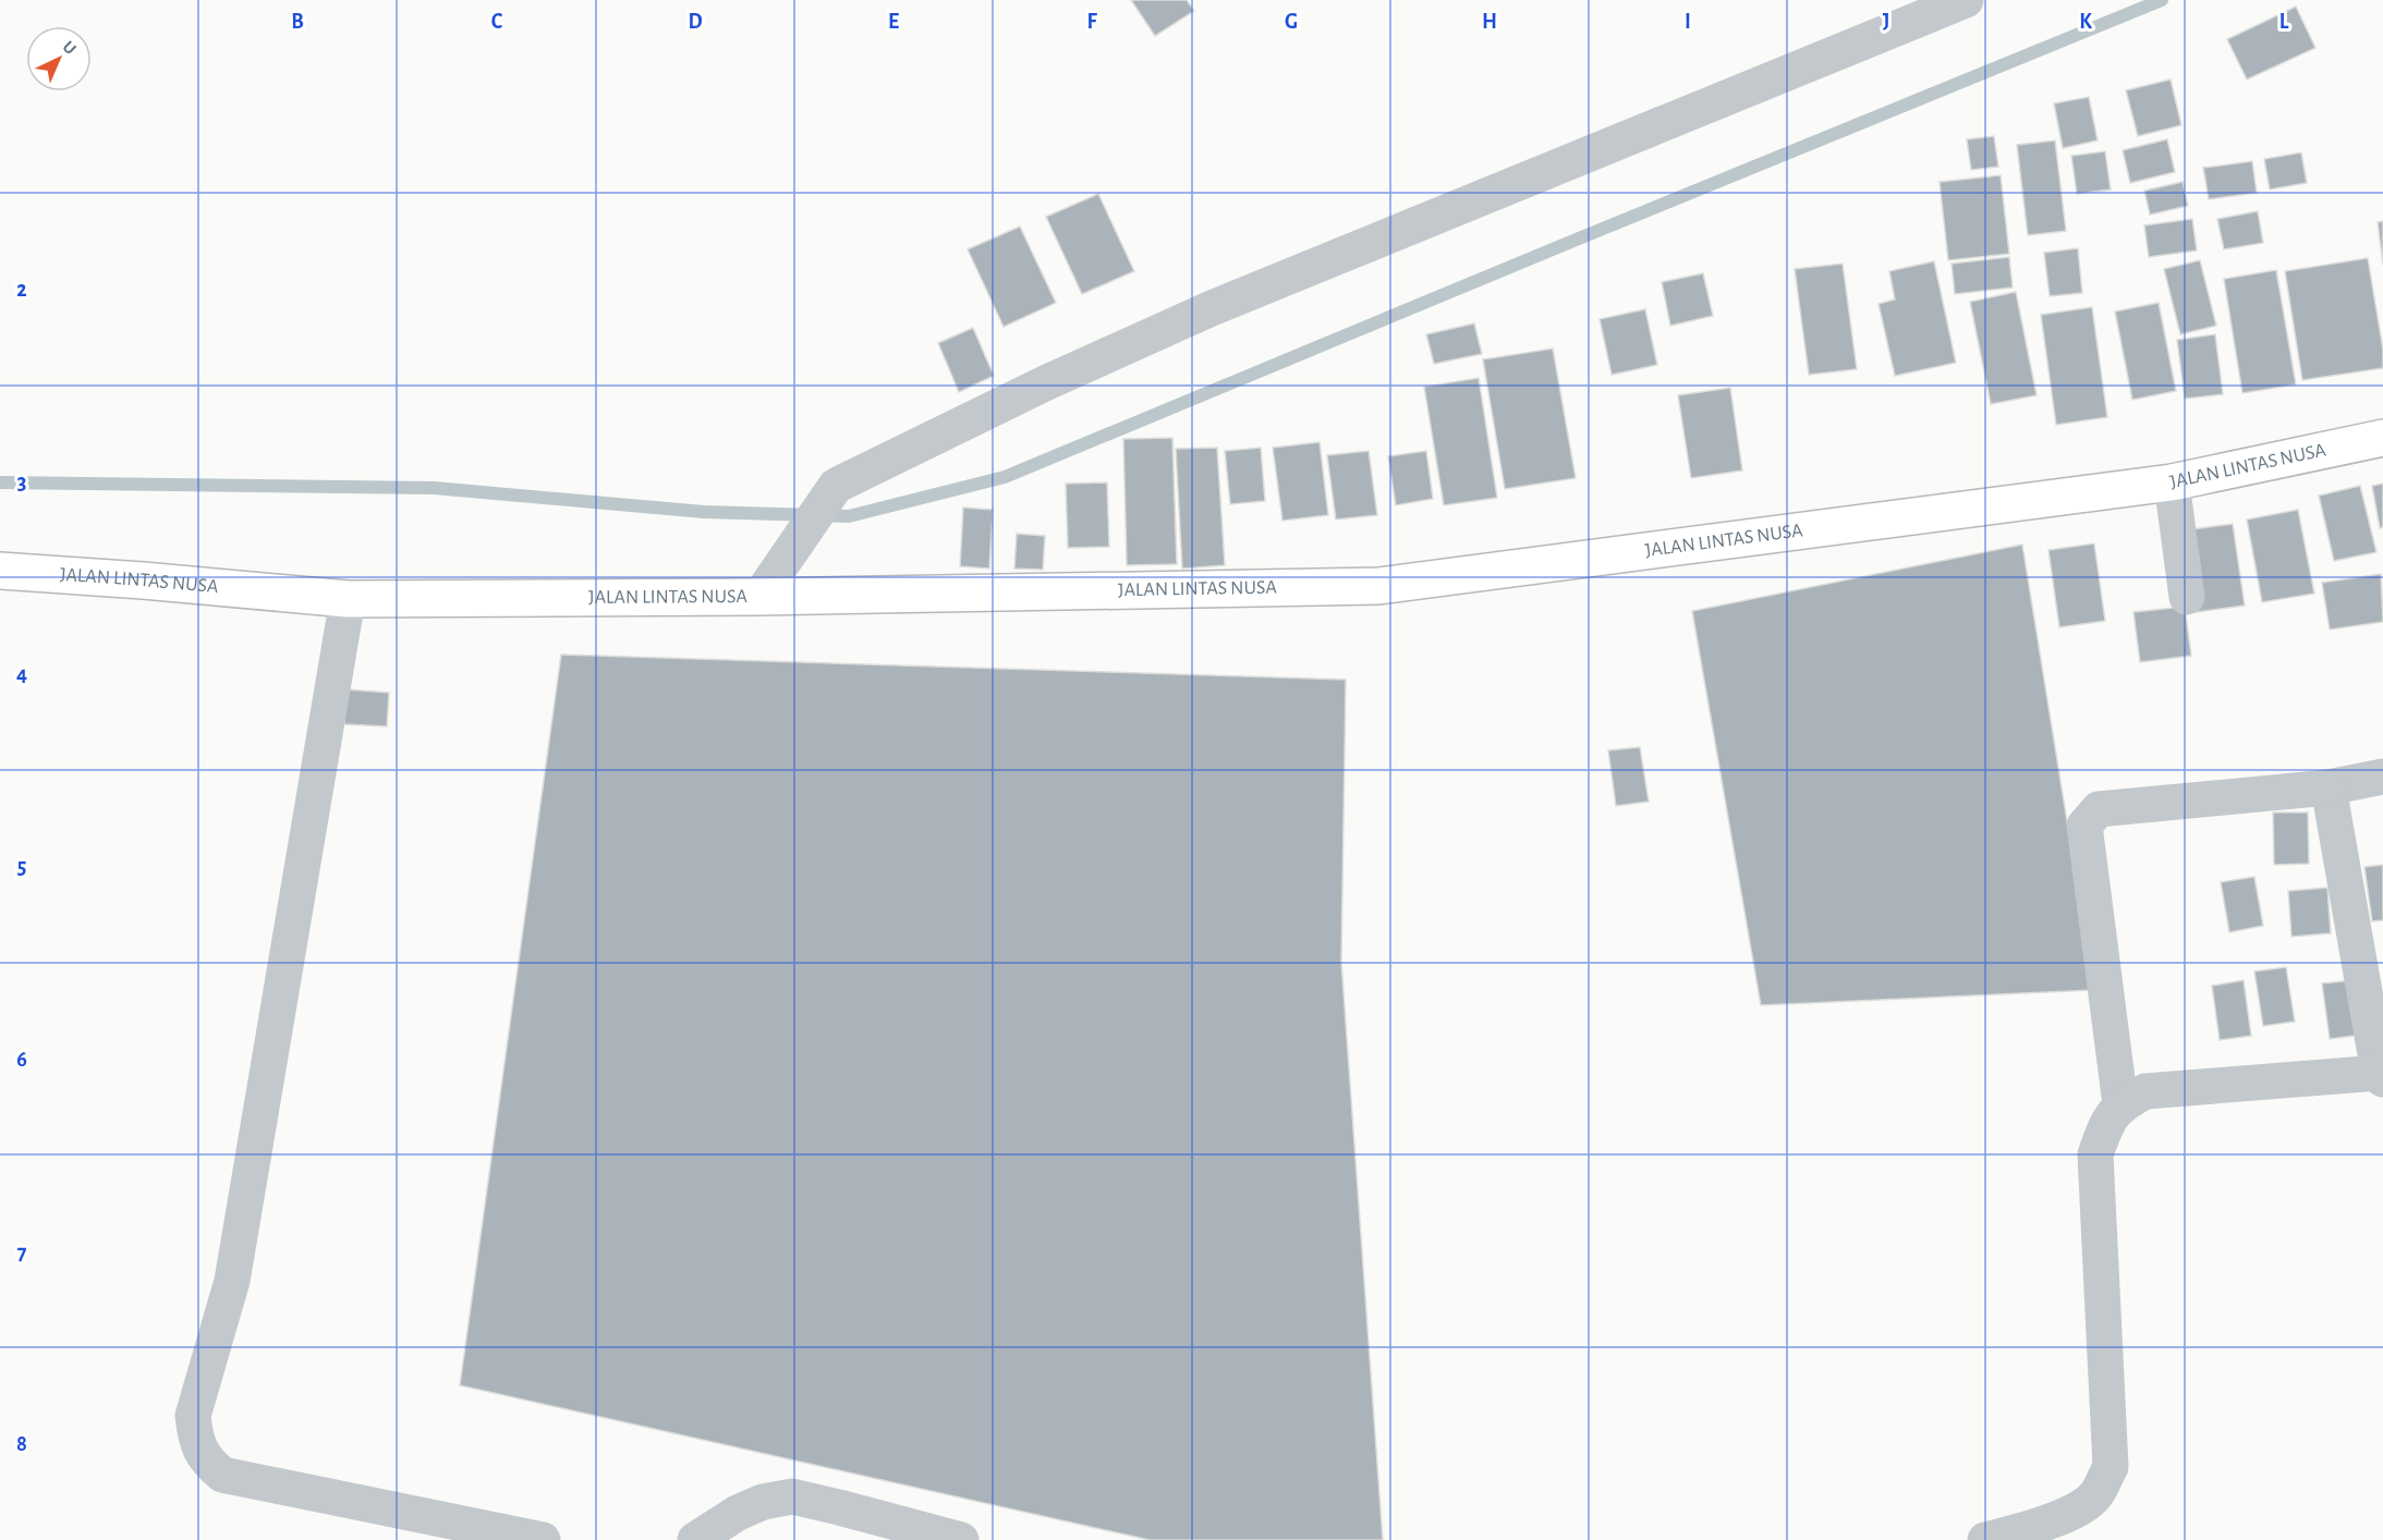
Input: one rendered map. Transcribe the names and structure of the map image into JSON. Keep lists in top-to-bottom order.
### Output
{
  "streets": {
    "highway": ["JALAN LINTAS NUSA"]
  },
  "north": "top right",
  "grid": {
    "columns": [
      "B",
      "C",
      "D",
      "E",
      "F",
      "G",
      "H",
      "I",
      "J",
      "K",
      "L"
    ],
    "rows": [
      "2",
      "3",
      "4",
      "5",
      "6",
      "7",
      "8"
    ]
  }
}
